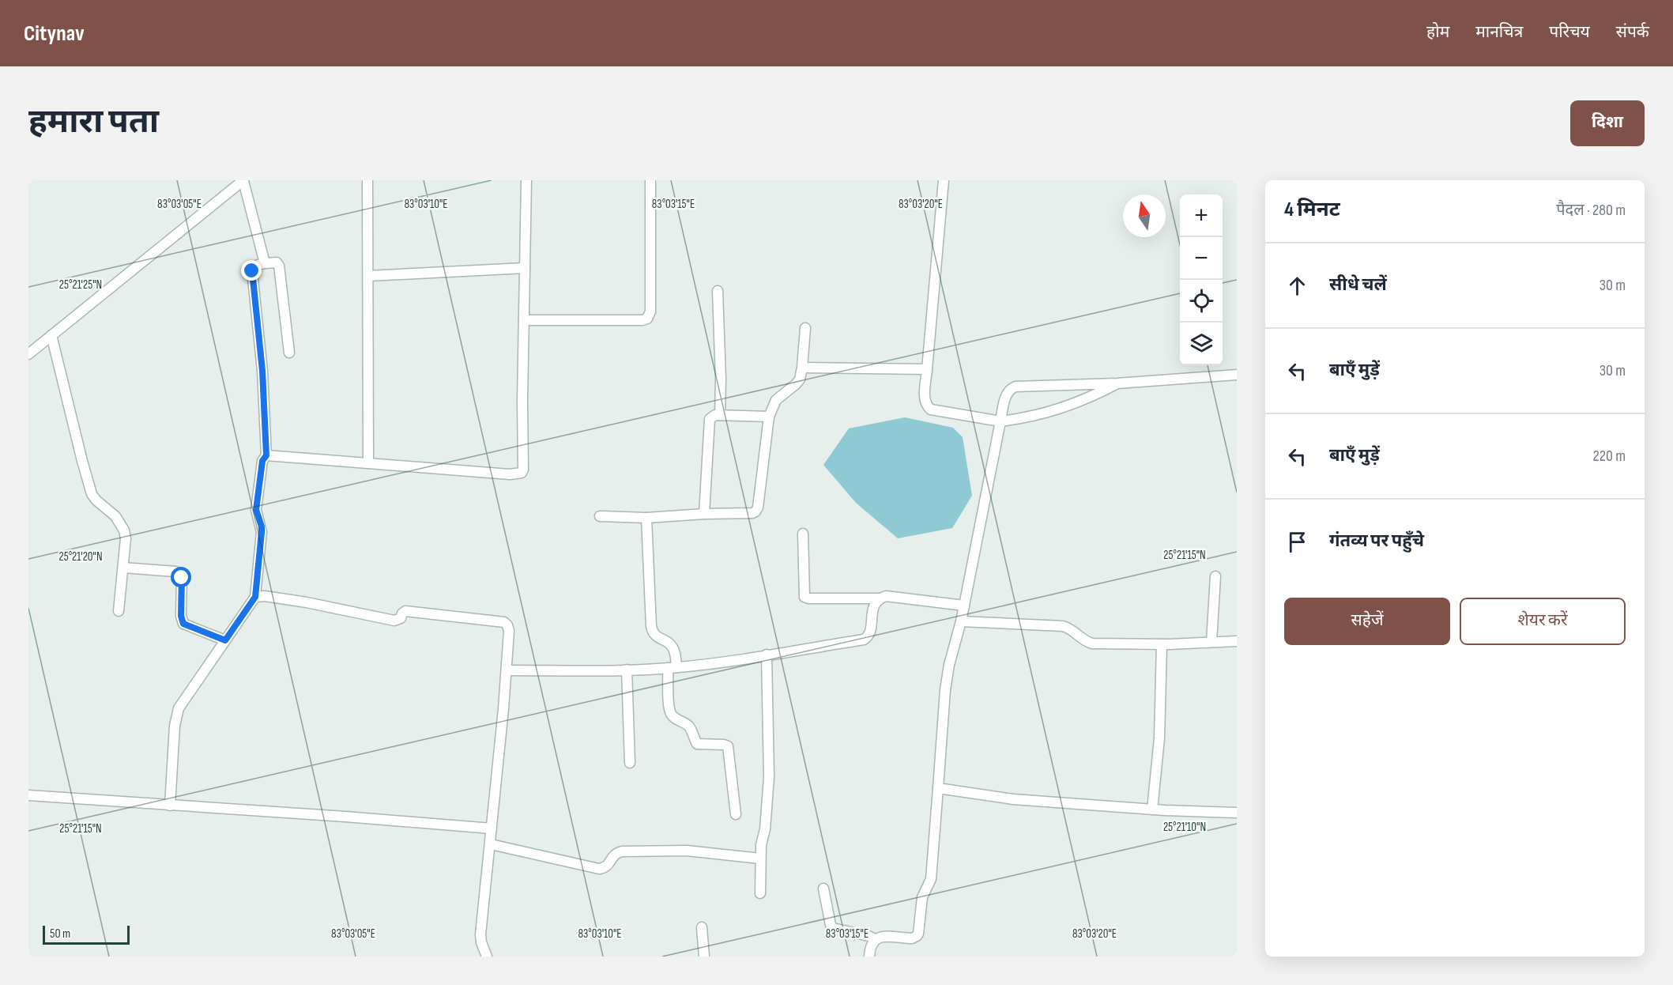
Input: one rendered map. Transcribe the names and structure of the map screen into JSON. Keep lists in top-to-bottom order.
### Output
{
  "scale_bar": "50 m",
  "north": "top",
  "page": {
    "header": "Citynav",
    "nav": [
      "होम",
      "मानचित्र",
      "परिचय",
      "संपर्क"
    ],
    "buttons": [
      "दिशा",
      ["सहेजें", "शेयर करें"]
    ],
    "title": "हमारा पता",
    "heading": ["4 मिनट", "पैदल · 280 m"],
    "map_buttons": ["+", "−"],
    "list": [
      ["सीधे चलें", "30 m"],
      ["बाएँ मुड़ें", "30 m"],
      ["बाएँ मुड़ें", "220 m"],
      "गंतव्य पर पहुँचे"
    ],
    "scale": "50 m"
  },
  "coordinates": [
    "83°03'05\"E",
    "83°03'10\"E",
    "83°03'15\"E",
    "83°03'20\"E",
    "25°21'25\"N",
    "25°21'15\"N",
    "25°21'20\"N",
    "25°21'10\"N"
  ]
}
